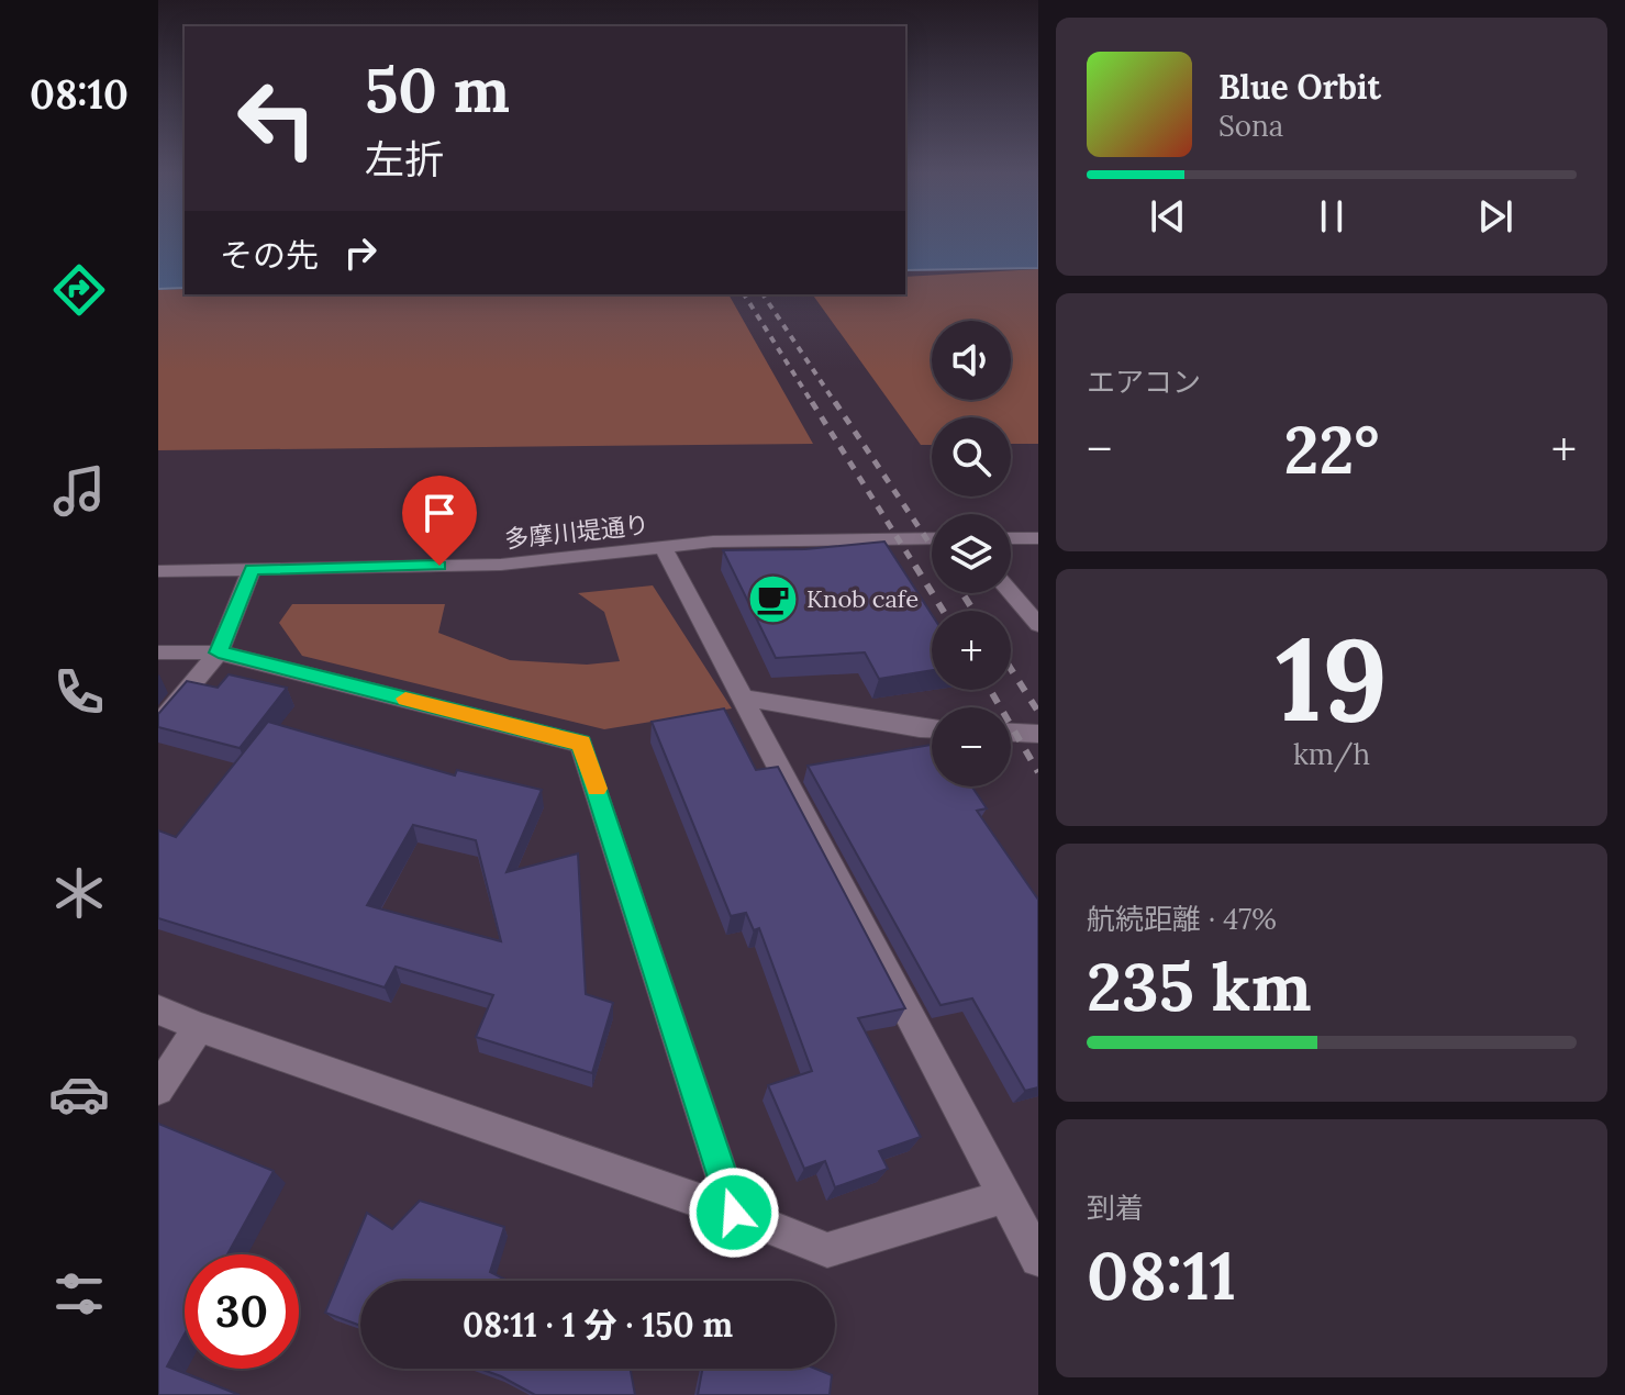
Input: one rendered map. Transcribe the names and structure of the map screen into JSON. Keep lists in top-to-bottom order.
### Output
{
  "streets": {
    "street": ["多摩川堤通り"]
  },
  "places": {
    "cafe": ["Knob cafe"]
  },
  "page": {
    "tabs": "08:10",
    "turn": ["50 m", "左折"],
    "song": ["Blue Orbit", "Sona"],
    "then": "その先",
    "tile": [
      "エアコン",
      ["19", "km/h"],
      ["航続距離 · 47%", "235 km"],
      ["到着", "08:11"]
    ],
    "map_buttons": ["+", "−"],
    "heat": ["−", "22°", "+"],
    "limit": "30",
    "trip": "08:11 · 1 分 · 150 m"
  }
}
